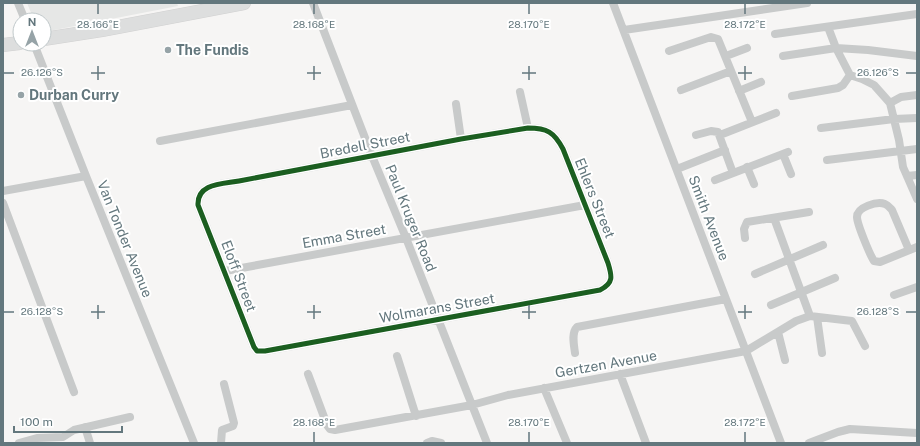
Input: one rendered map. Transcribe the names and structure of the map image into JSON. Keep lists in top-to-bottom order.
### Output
{
  "streets": {
    "street": [
      "Bredell Street",
      "Ehlers Street",
      "Paul Kruger Road",
      "Smith Avenue",
      "Emma Street",
      "Van Tonder Avenue",
      "Eloff Street",
      "Wolmarans Street",
      "Gertzen Avenue"
    ]
  },
  "crossings": [
    ["Bredell Street", "Ehlers Street"],
    ["Bredell Street", "Paul Kruger Road"],
    ["Bredell Street", "Eloff Street"],
    ["Ehlers Street", "Emma Street"],
    ["Ehlers Street", "Wolmarans Street"],
    ["Paul Kruger Road", "Emma Street"],
    ["Paul Kruger Road", "Wolmarans Street"],
    ["Paul Kruger Road", "Gertzen Avenue"],
    ["Smith Avenue", "Gertzen Avenue"],
    ["Emma Street", "Eloff Street"],
    ["Eloff Street", "Wolmarans Street"]
  ],
  "places": ["The Fundis", "Durban Curry"],
  "scale_bar": "100 m",
  "north": "top",
  "coordinates": [
    "28.166°E",
    "28.168°E",
    "28.170°E",
    "28.172°E",
    "26.126°S",
    "26.128°S"
  ]
}
